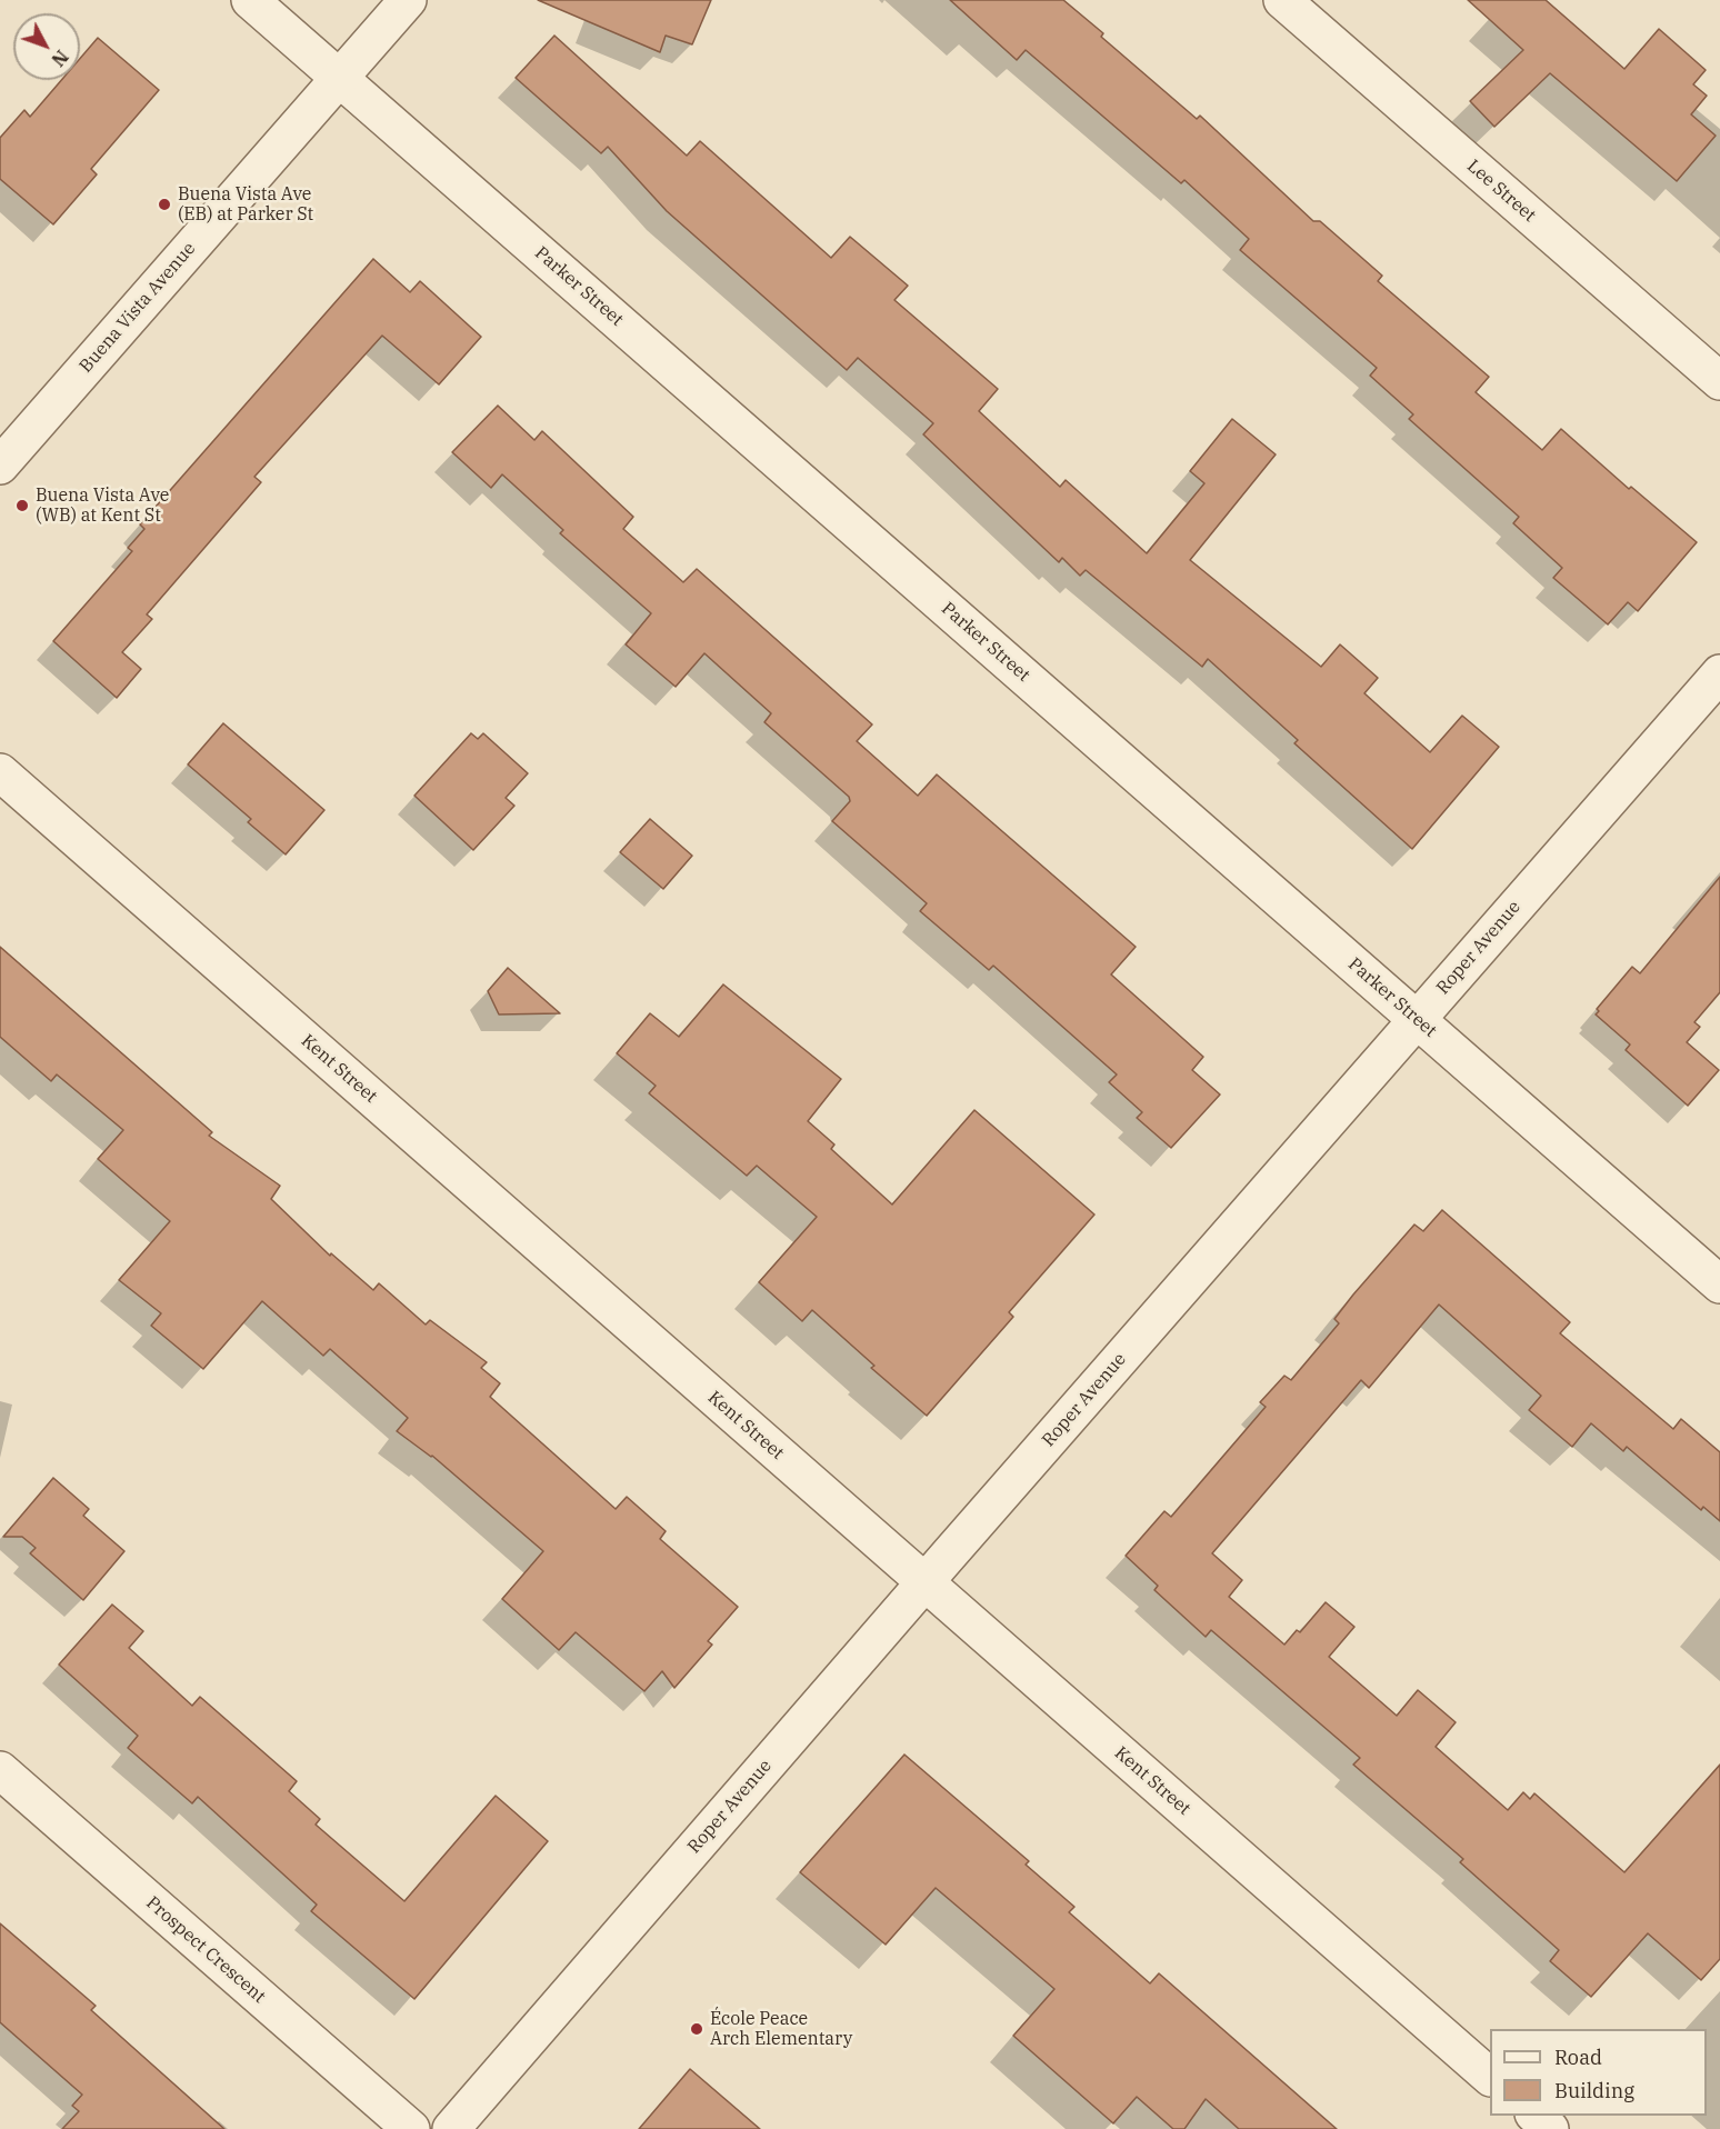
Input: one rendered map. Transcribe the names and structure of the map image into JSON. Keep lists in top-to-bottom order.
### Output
{
  "streets": {
    "street": [
      "Lee Street",
      "Parker Street",
      "Buena Vista Avenue",
      "Roper Avenue",
      "Kent Street",
      "Prospect Crescent"
    ]
  },
  "crossings": [
    ["Parker Street", "Buena Vista Avenue"],
    ["Parker Street", "Roper Avenue"],
    ["Roper Avenue", "Kent Street"]
  ],
  "places": ["Buena Vista Ave (EB) at Parker St", "Buena Vista Ave (WB) at Kent St", "École Peace Arch Elementary"],
  "legend": ["Road", "Building"],
  "north": "bottom right"
}
